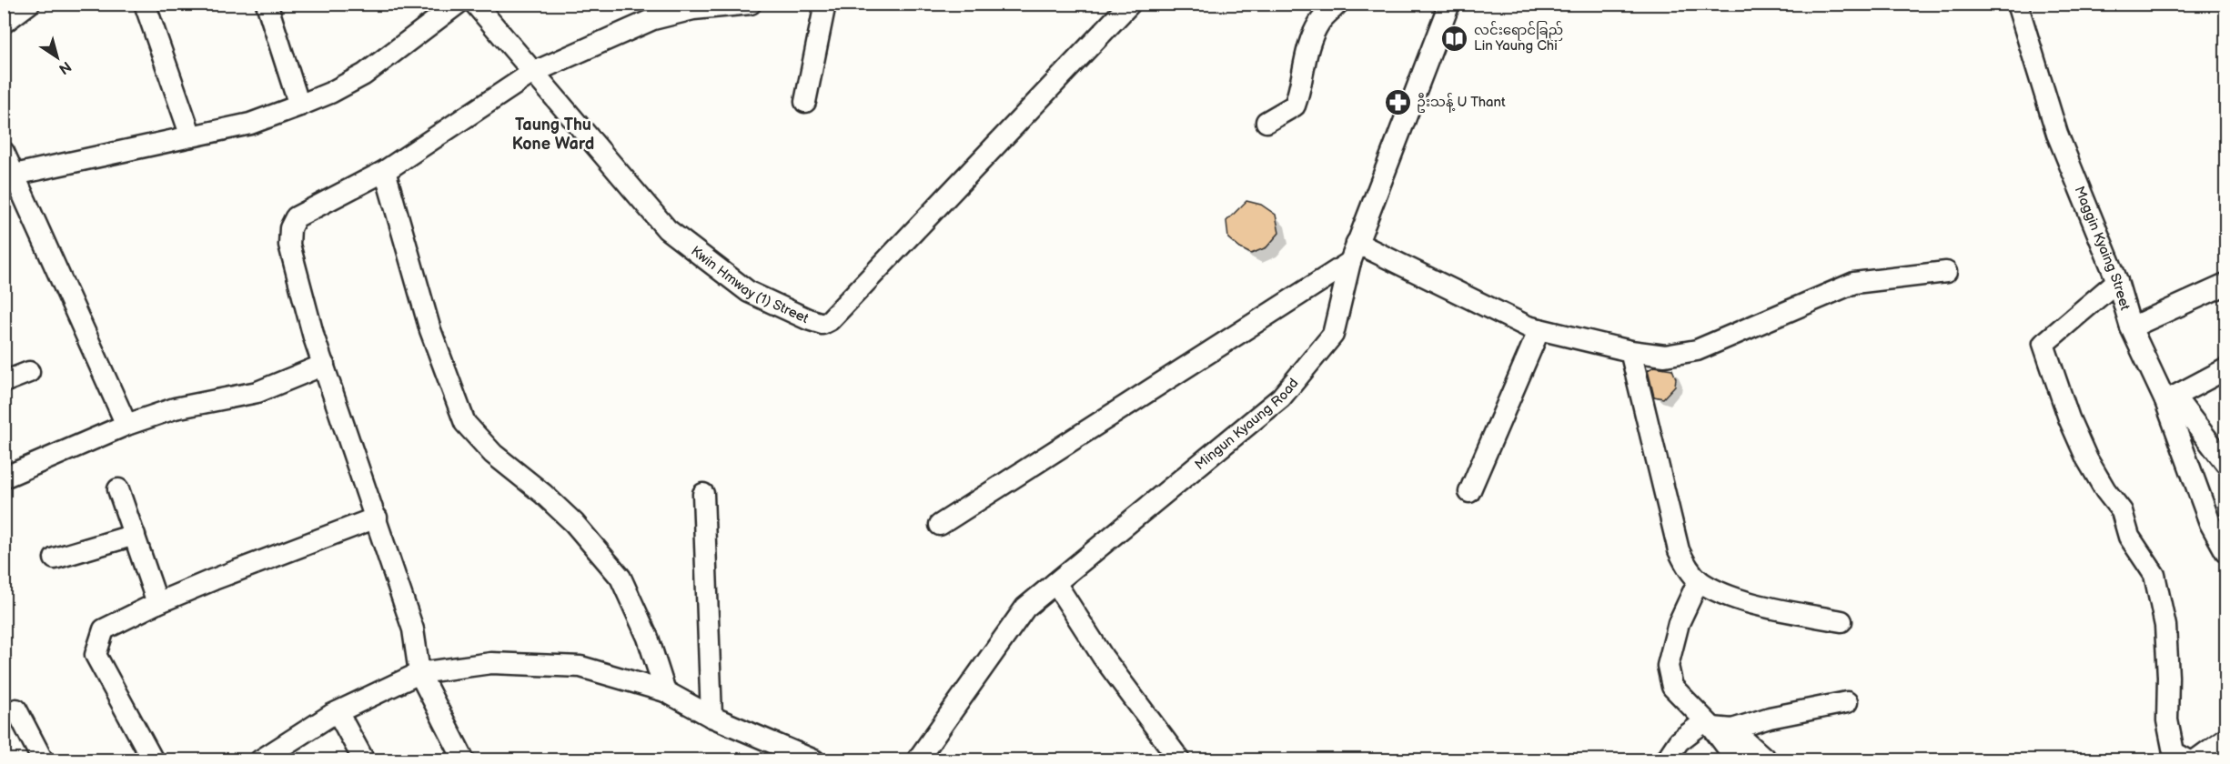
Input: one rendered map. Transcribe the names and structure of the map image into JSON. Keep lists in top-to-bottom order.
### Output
{
  "streets": {
    "street": ["Maggin Kyaing Street", "Kwin Hmway (1) Street", "Mingun Kyaung Road"]
  },
  "districts": ["Taung Thu Kone Ward"],
  "places": {
    "library": ["လင်းရောင်ခြည် Lin Yaung Chi"],
    "pharmacy": ["ဦးသန့် U Thant"]
  },
  "north": "bottom right"
}
